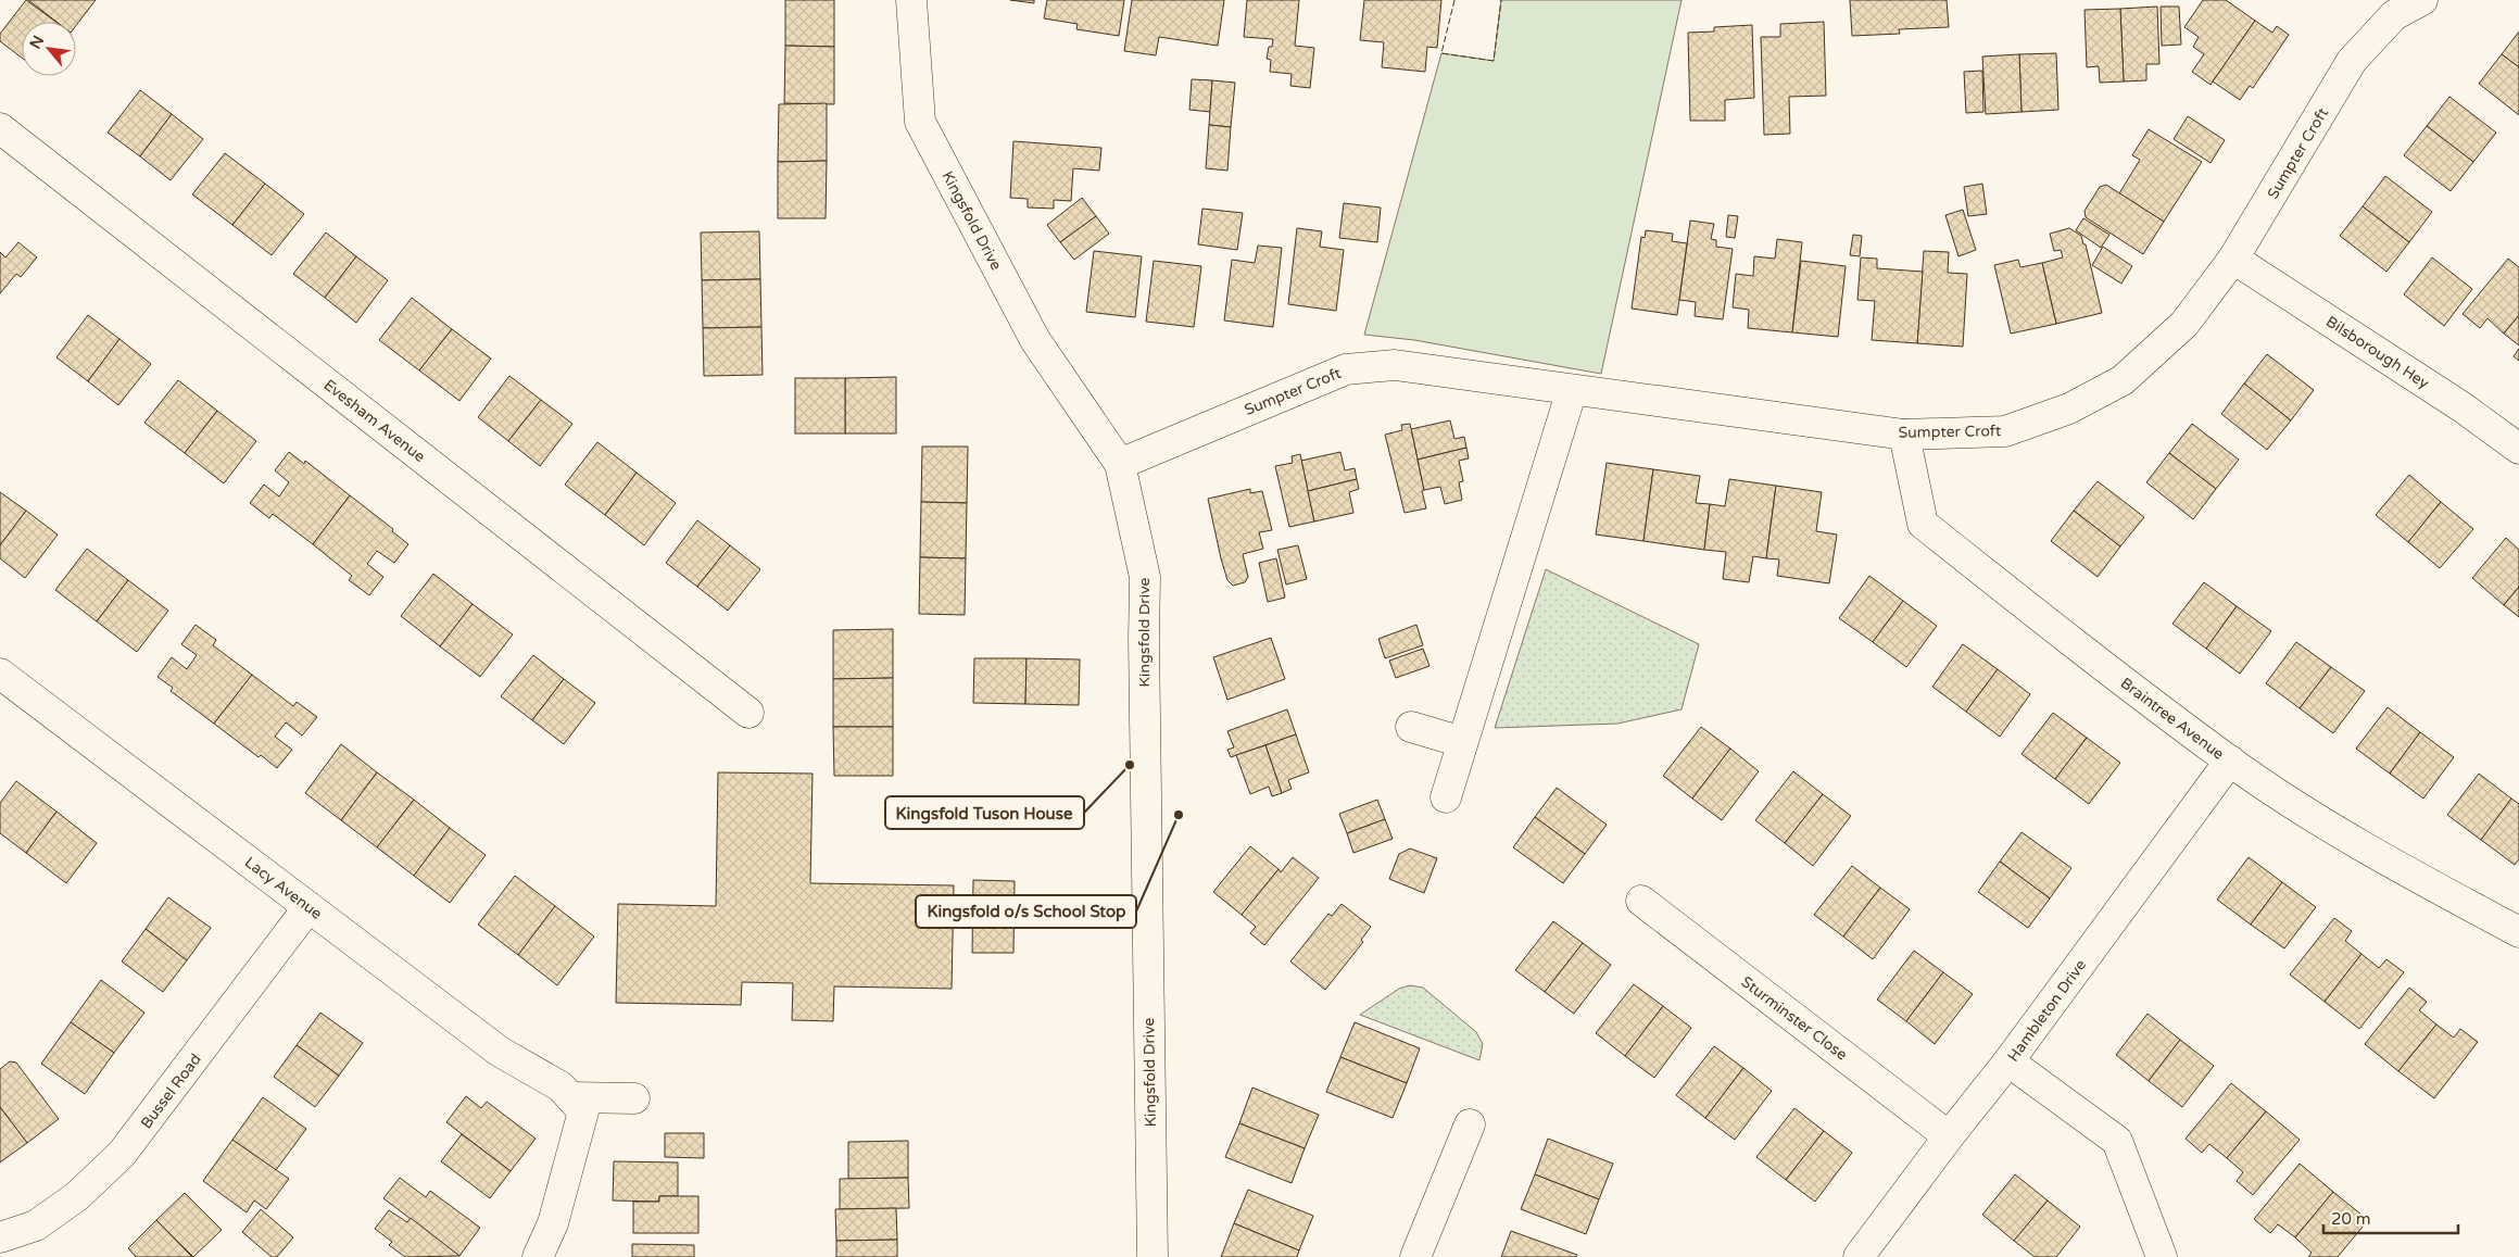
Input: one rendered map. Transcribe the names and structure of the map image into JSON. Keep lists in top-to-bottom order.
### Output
{
  "streets": {
    "street": [
      "Sumpter Croft",
      "Kingsfold Drive",
      "Bilsborough Hey",
      "Evesham Avenue",
      "Braintree Avenue",
      "Lacy Avenue",
      "Hambleton Drive",
      "Sturminster Close",
      "Bussel Road"
    ]
  },
  "crossings": [
    ["Sumpter Croft", "Kingsfold Drive"],
    ["Sumpter Croft", "Bilsborough Hey"],
    ["Sumpter Croft", "Braintree Avenue"],
    ["Braintree Avenue", "Hambleton Drive"],
    ["Lacy Avenue", "Bussel Road"],
    ["Hambleton Drive", "Sturminster Close"]
  ],
  "places": ["Kingsfold Tuson House", "Kingsfold o/s School Stop"],
  "scale_bar": "20 m",
  "north": "top left"
}
